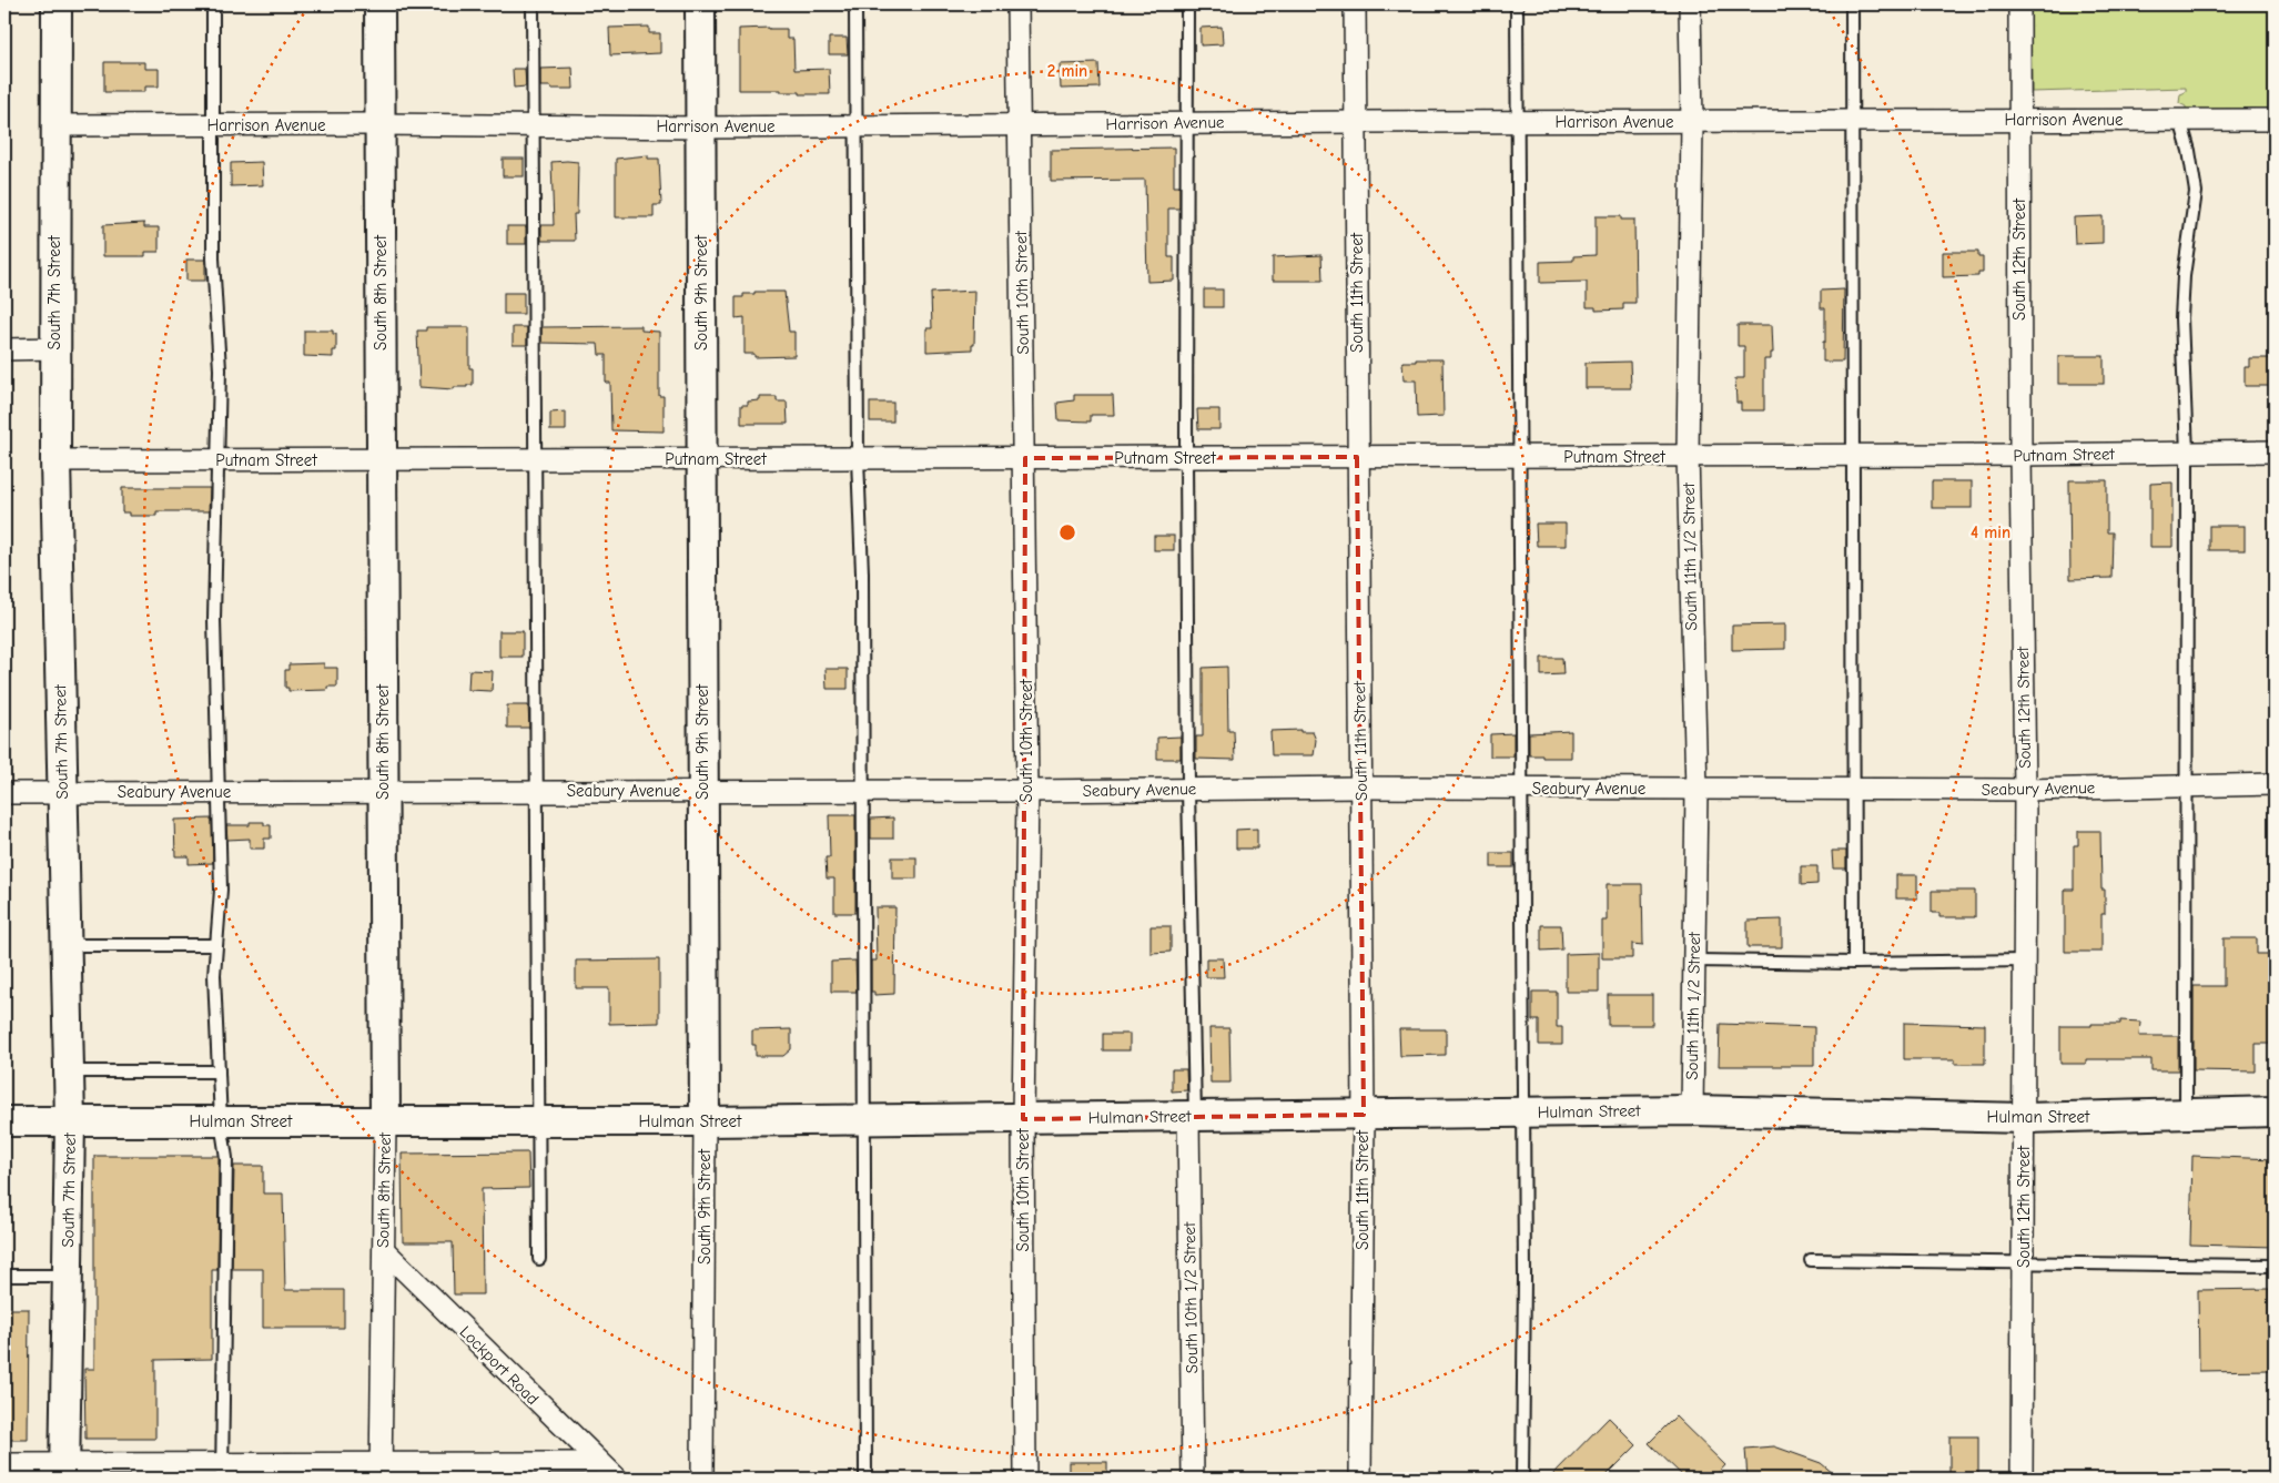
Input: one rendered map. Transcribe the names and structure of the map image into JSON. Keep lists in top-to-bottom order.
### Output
{
  "streets": {
    "street": [
      "Harrison Avenue",
      "South 12th Street",
      "South 7th Street",
      "South 8th Street",
      "South 9th Street",
      "South 10th Street",
      "South 11th Street",
      "Putnam Street",
      "South 11th 1/2 Street",
      "Seabury Avenue",
      "Hulman Street",
      "South 10th 1/2 Street",
      "Lockport Road"
    ]
  },
  "crossings": [
    ["Harrison Avenue", "South 12th Street"],
    ["Harrison Avenue", "South 7th Street"],
    ["Harrison Avenue", "South 8th Street"],
    ["Harrison Avenue", "South 9th Street"],
    ["Harrison Avenue", "South 10th Street"],
    ["Harrison Avenue", "South 11th Street"],
    ["Harrison Avenue", "South 11th 1/2 Street"],
    ["South 12th Street", "Putnam Street"],
    ["South 12th Street", "Seabury Avenue"],
    ["South 12th Street", "Hulman Street"],
    ["South 7th Street", "Putnam Street"],
    ["South 7th Street", "Seabury Avenue"],
    ["South 7th Street", "Hulman Street"],
    ["South 8th Street", "Putnam Street"],
    ["South 8th Street", "Seabury Avenue"],
    ["South 8th Street", "Hulman Street"],
    ["South 8th Street", "Lockport Road"],
    ["South 9th Street", "Putnam Street"],
    ["South 9th Street", "Seabury Avenue"],
    ["South 9th Street", "Hulman Street"],
    ["South 10th Street", "Putnam Street"],
    ["South 10th Street", "Seabury Avenue"],
    ["South 10th Street", "Hulman Street"],
    ["South 11th Street", "Putnam Street"],
    ["South 11th Street", "Seabury Avenue"],
    ["South 11th Street", "Hulman Street"],
    ["Putnam Street", "South 11th 1/2 Street"],
    ["South 11th 1/2 Street", "Seabury Avenue"],
    ["South 11th 1/2 Street", "Hulman Street"],
    ["Hulman Street", "South 10th 1/2 Street"]
  ],
  "rings": ["2 min", "4 min"]
}
